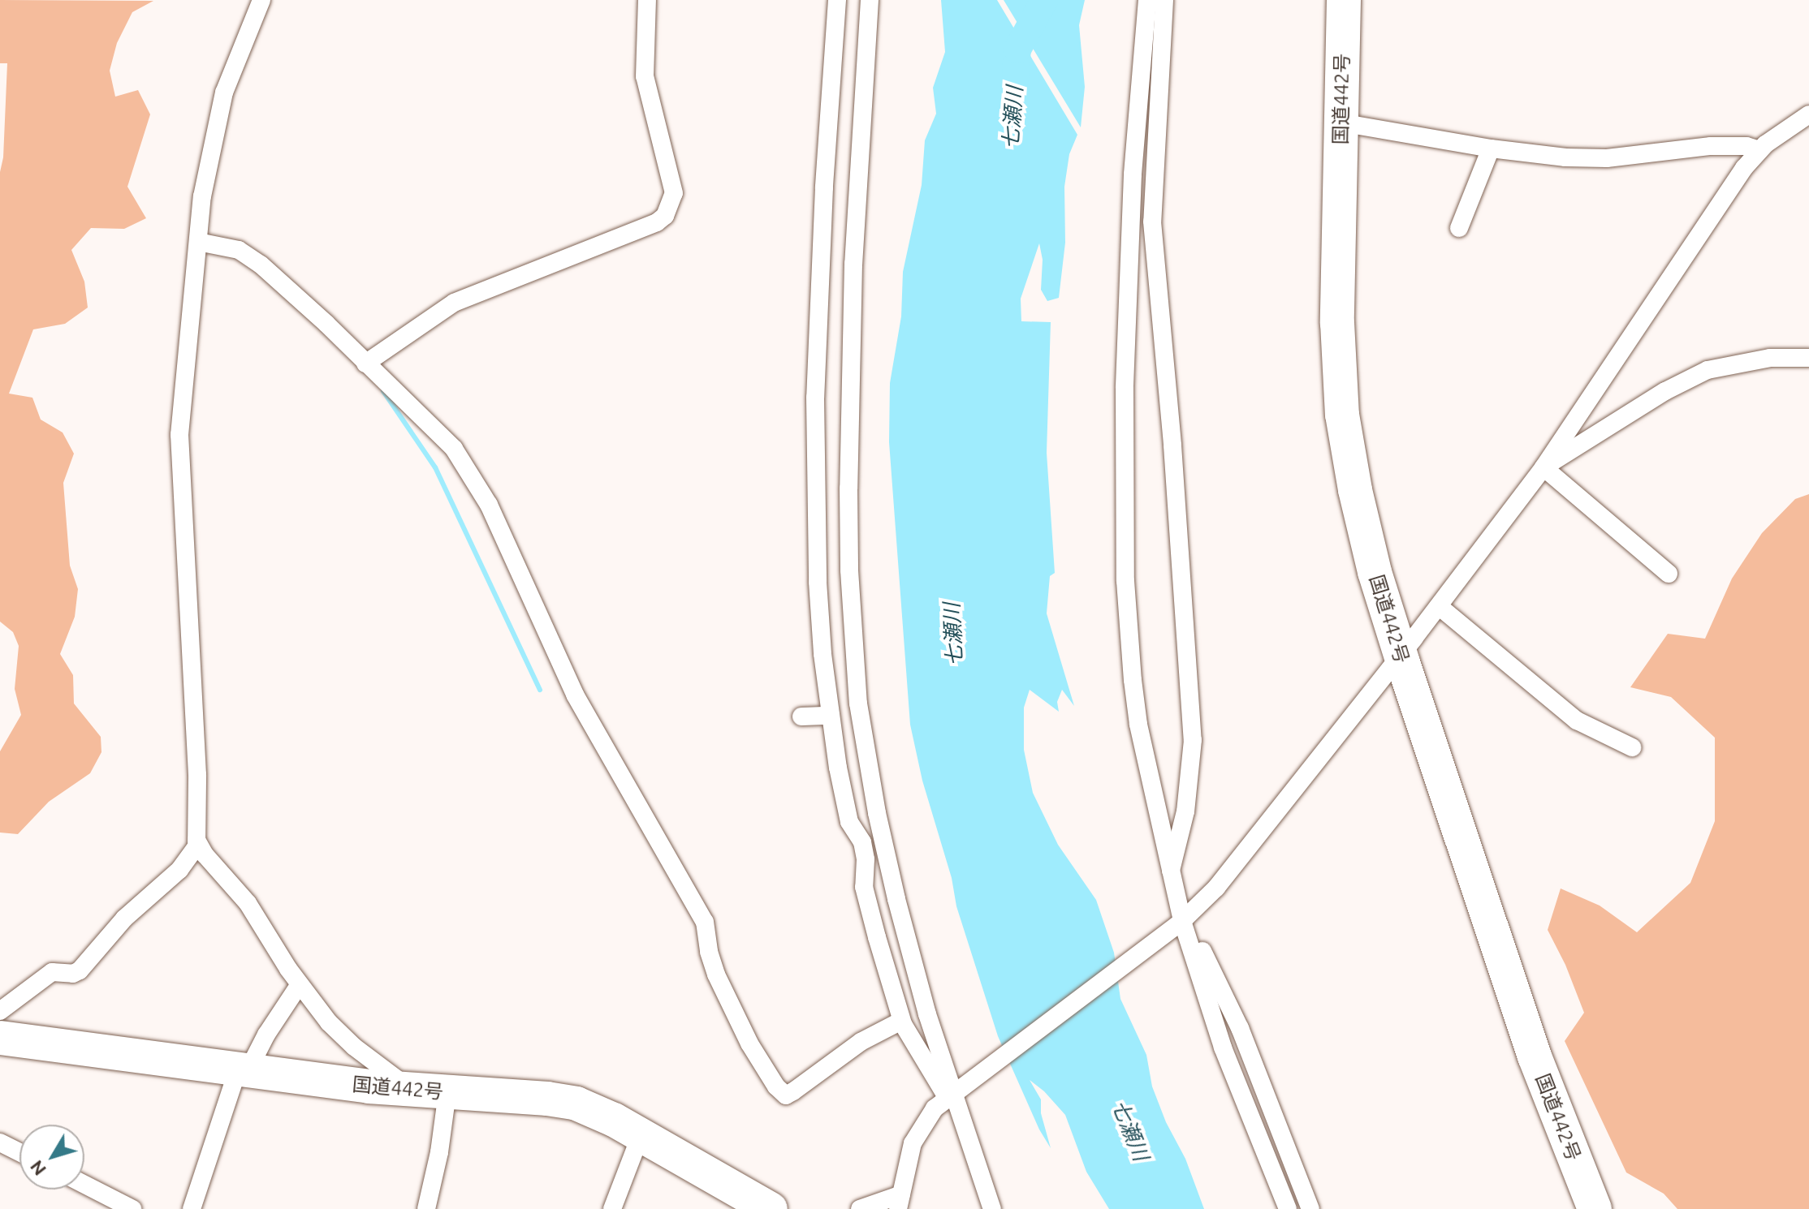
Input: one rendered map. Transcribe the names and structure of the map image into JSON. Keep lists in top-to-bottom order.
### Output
{
  "streets": {
    "highway": ["国道442号"]
  },
  "water": ["七瀬川"],
  "north": "bottom left"
}
